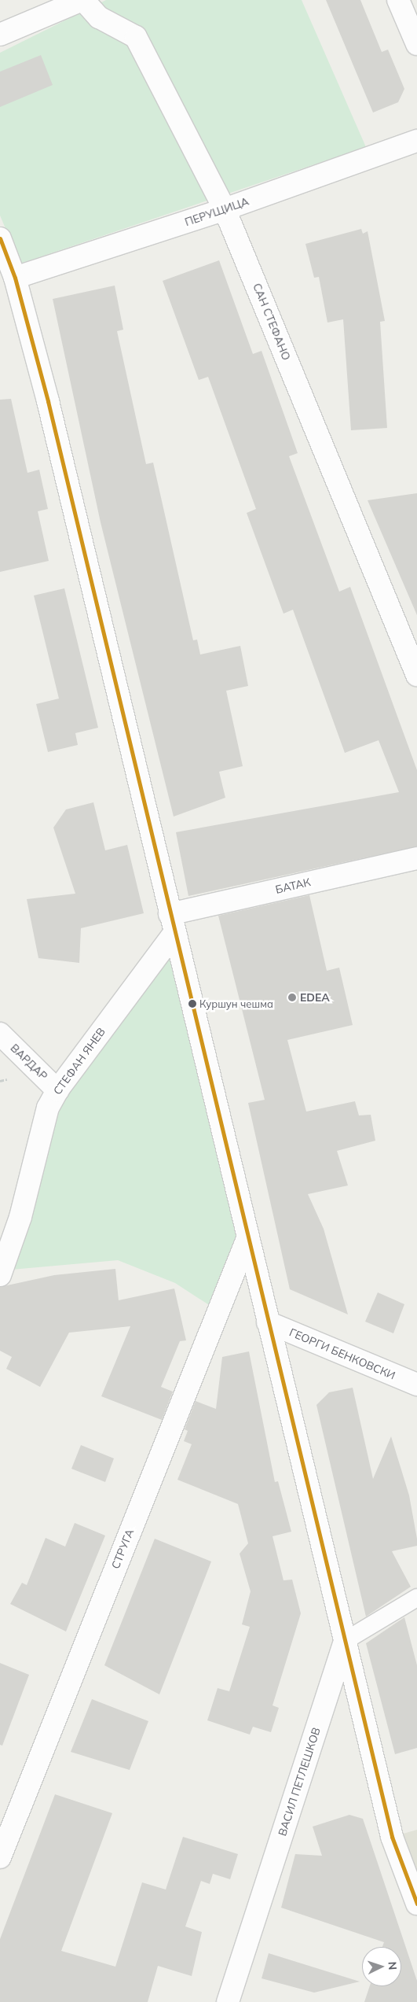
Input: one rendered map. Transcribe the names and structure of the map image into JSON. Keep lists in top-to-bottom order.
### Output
{
  "streets": {
    "street": [
      "ПЕРУЩИЦА",
      "САН СТЕФАНО",
      "БАТАК",
      "СТЕФАН ЯНЕВ",
      "ВАРДАР",
      "ГЕОРГИ БЕНКОВСКИ",
      "СТРУГА",
      "ВАСИЛ ПЕТЛЕШКОВ"
    ]
  },
  "crossings": [
    ["ПЕРУЩИЦА", "САН СТЕФАНО"],
    ["БАТАК", "СТЕФАН ЯНЕВ"],
    ["СТЕФАН ЯНЕВ", "ВАРДАР"]
  ],
  "places": ["EDEA", "Куршун чешма"],
  "north": "right"
}
